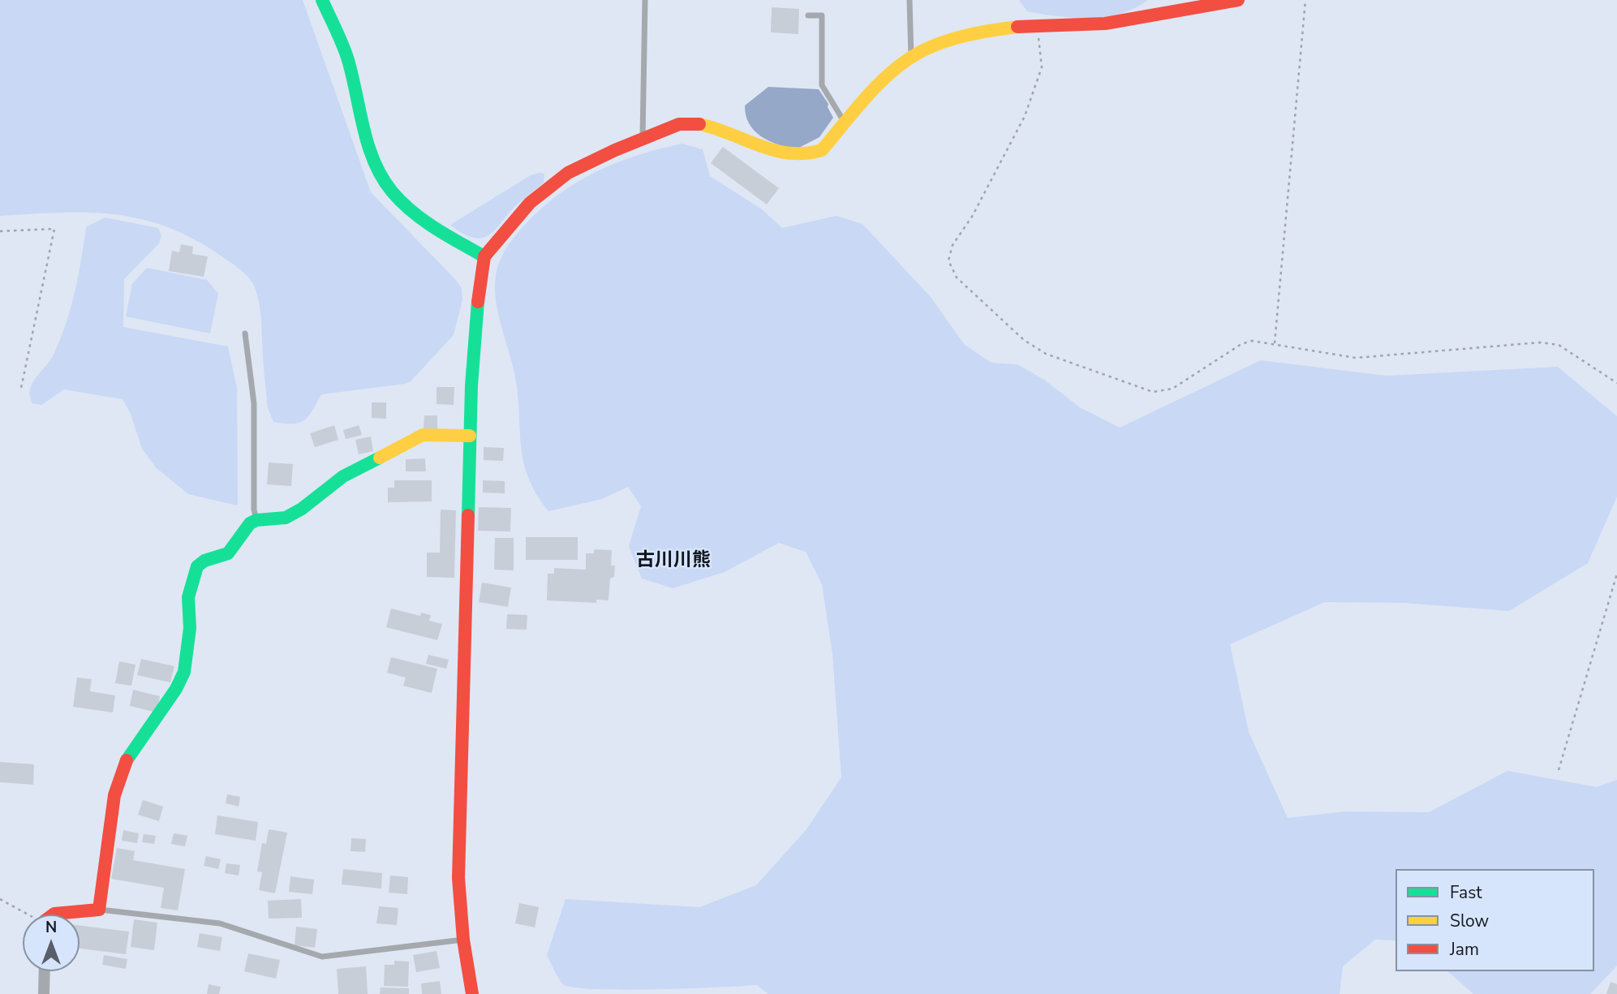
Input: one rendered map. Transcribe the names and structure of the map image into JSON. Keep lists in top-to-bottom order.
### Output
{
  "districts": ["古川川熊"],
  "legend": ["Fast", "Slow", "Jam"],
  "north": "top"
}
